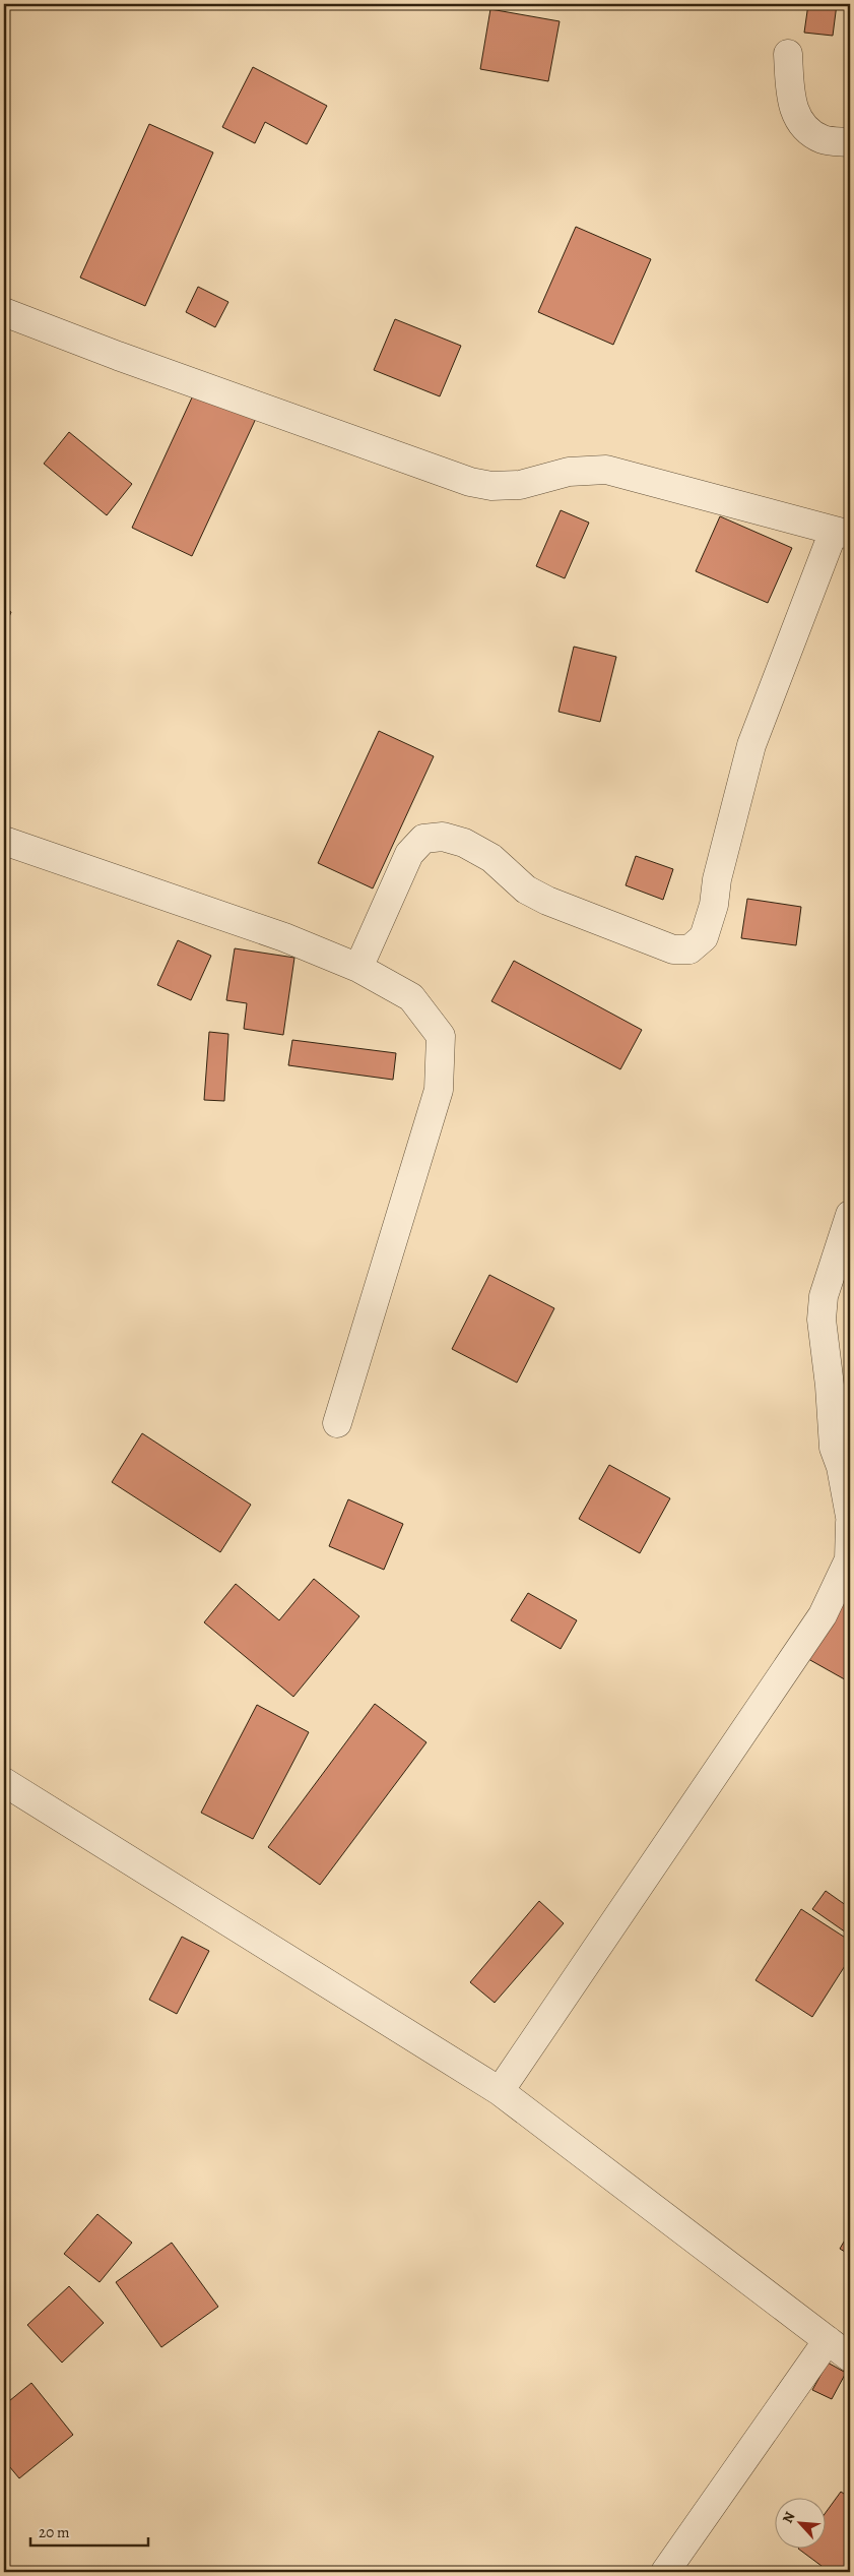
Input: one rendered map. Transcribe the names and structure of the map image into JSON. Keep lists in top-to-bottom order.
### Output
{
  "scale_bar": "20 m",
  "north": "top left"
}
